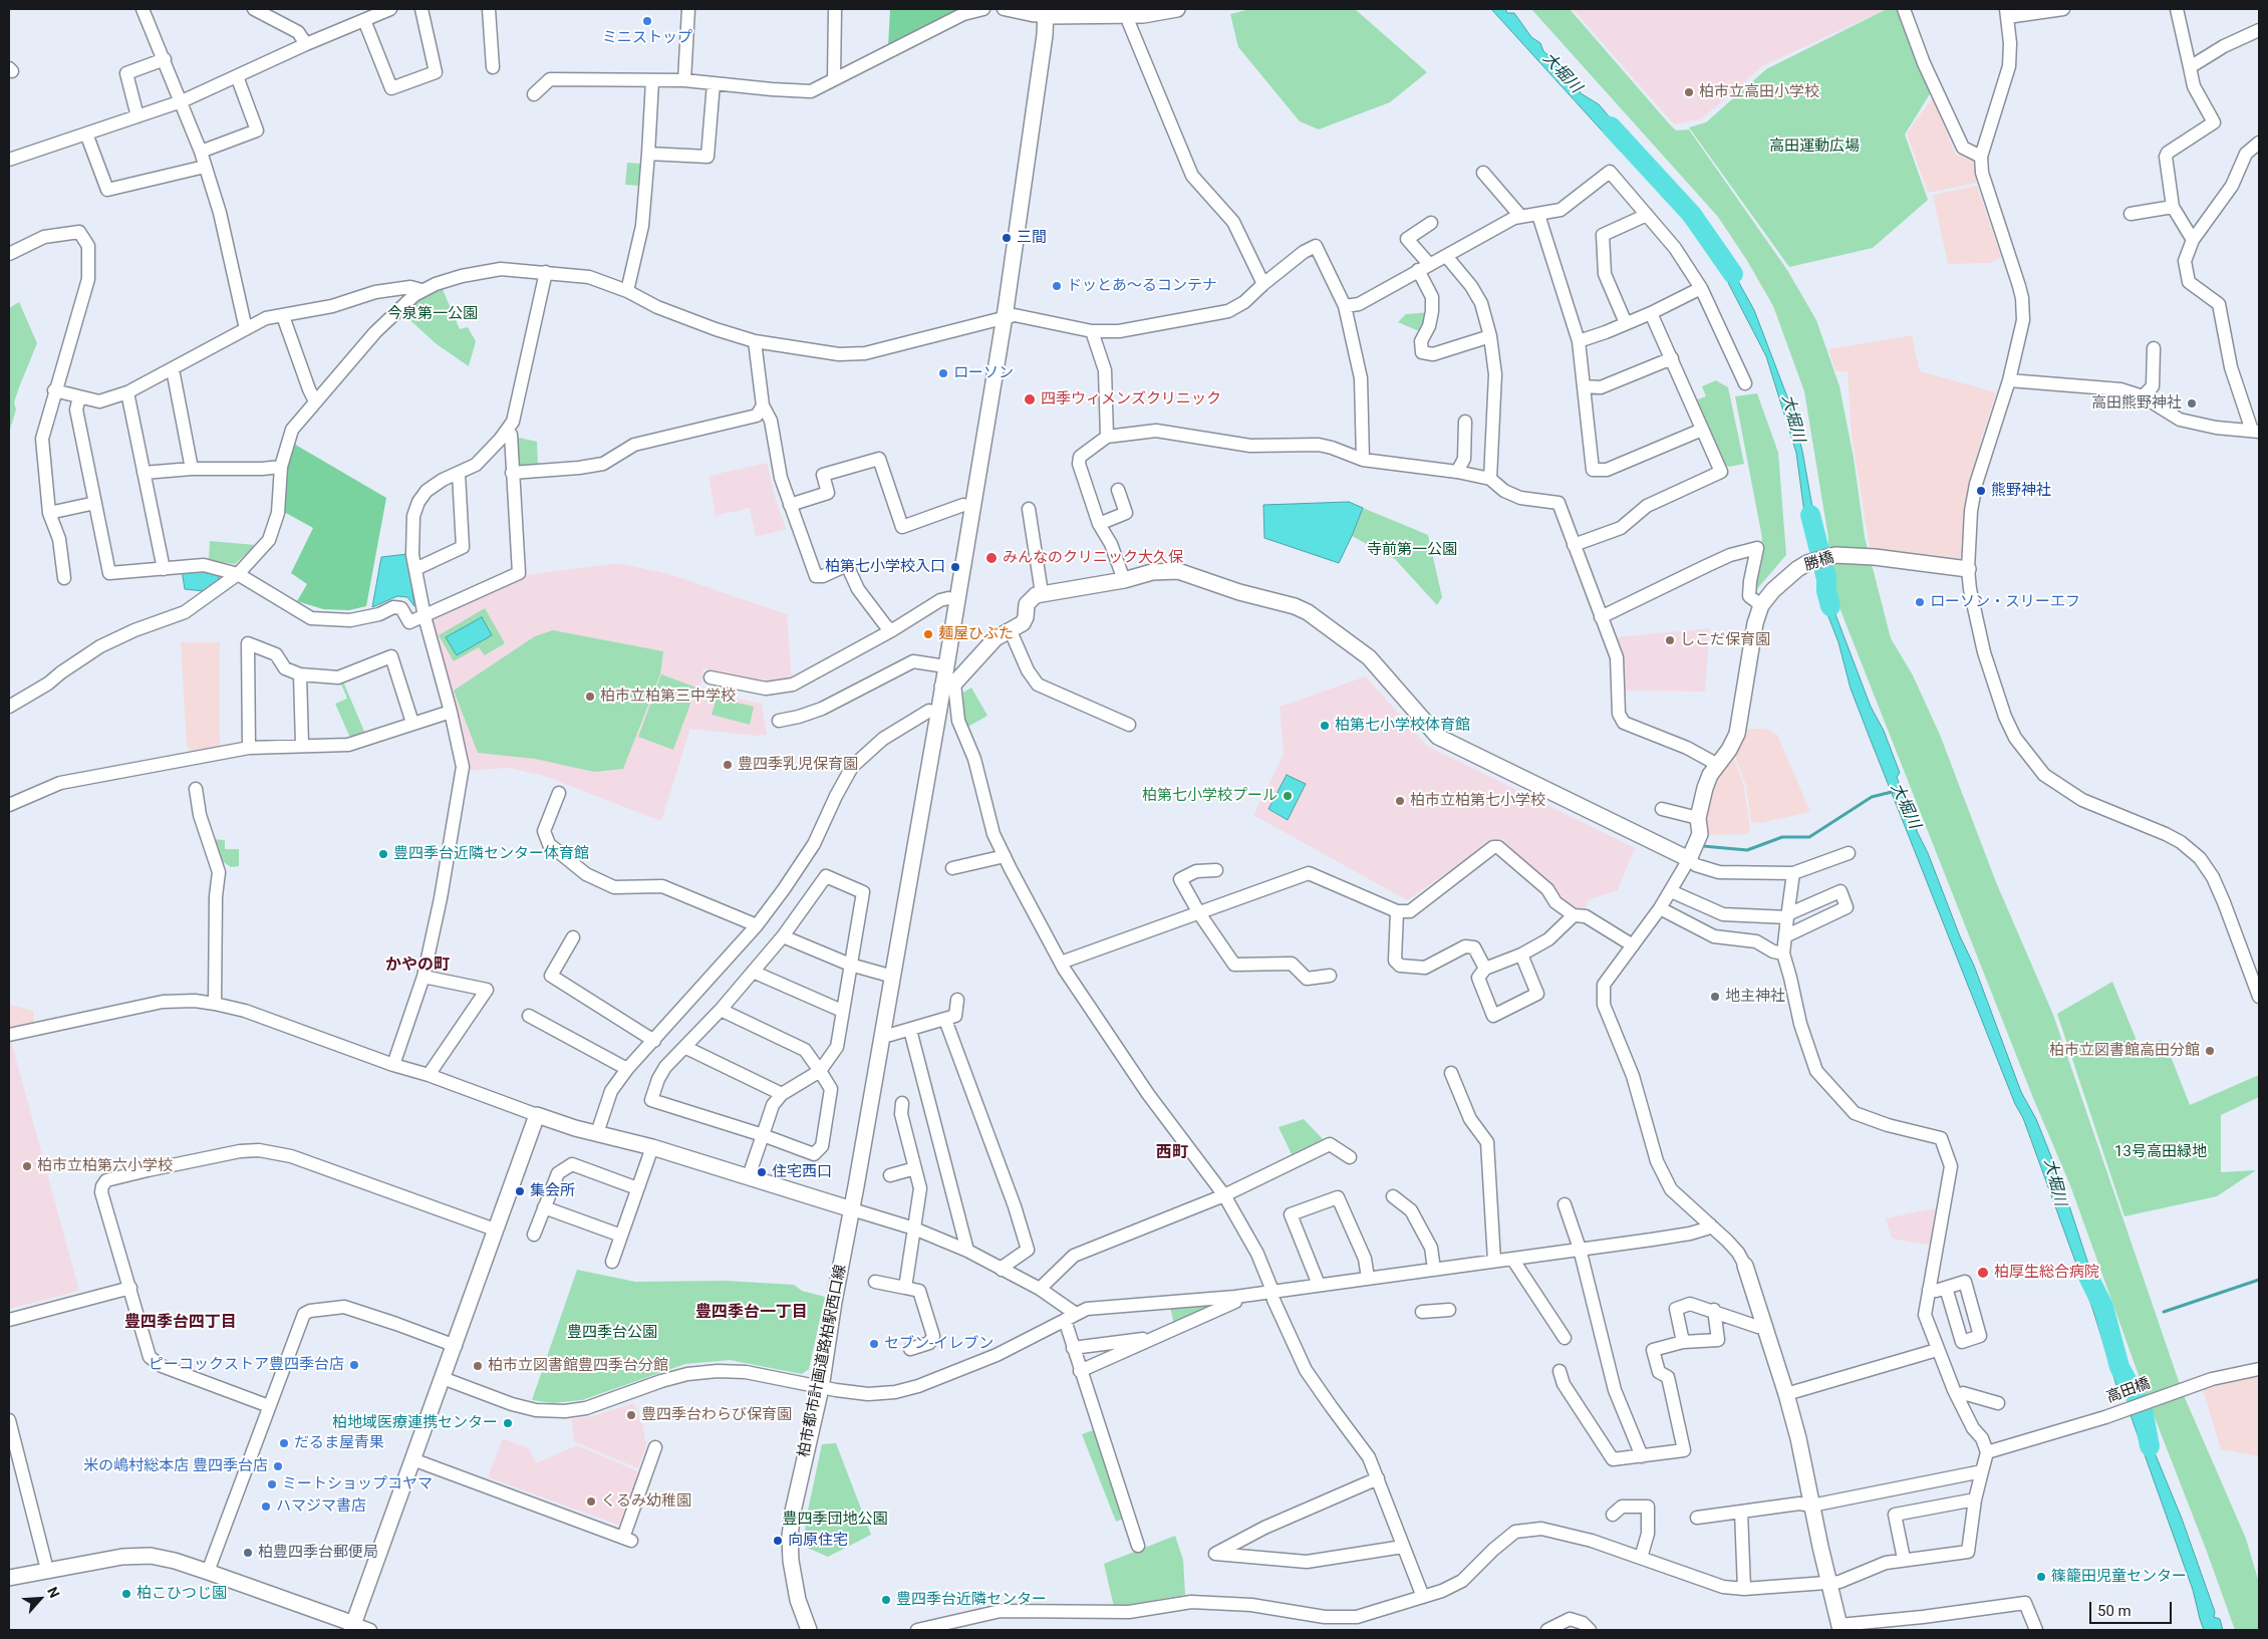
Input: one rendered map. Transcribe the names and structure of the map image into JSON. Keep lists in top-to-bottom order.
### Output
{
  "streets": {
    "street": ["勝橋", "柏市都市計画道路柏駅西口線", "高田橋"]
  },
  "districts": [
    "かやの町",
    "西町",
    "豊四季台一丁目",
    "豊四季台四丁目"
  ],
  "water": ["大堀川"],
  "parks": [
    "高田運動広場",
    "今泉第一公園",
    "寺前第一公園",
    "13号高田緑地",
    "豊四季台公園",
    "豊四季団地公園"
  ],
  "places": [
    "ミニストップ",
    "柏市立高田小学校",
    "三間",
    "ドッとあ〜るコンテナ",
    "ローソン",
    "四季ウィメンズクリニック",
    "高田熊野神社",
    "熊野神社",
    "みんなのクリニック大久保",
    "柏第七小学校入口",
    "ローソン・スリーエフ",
    "麺屋ひぶた",
    "しこだ保育園",
    "柏市立柏第三中学校",
    "柏第七小学校体育館",
    "豊四季乳児保育園",
    "柏第七小学校プール",
    "柏市立柏第七小学校",
    "豊四季台近隣センター体育館",
    "地主神社",
    "柏市立図書館高田分館",
    "柏市立柏第六小学校",
    "住宅西口",
    "集会所",
    "柏厚生総合病院",
    "セブン-イレブン",
    "ピーコックストア豊四季台店",
    "柏市立図書館豊四季台分館",
    "豊四季台わらび保育園",
    "柏地域医療連携センター",
    "だるま屋青果",
    "米の嶋村総本店 豊四季台店",
    "ミートショップコヤマ",
    "くるみ幼稚園",
    "ハマジマ書店",
    "向原住宅",
    "柏豊四季台郵便局",
    "篠籠田児童センター",
    "柏こひつじ園",
    "豊四季台近隣センター"
  ],
  "scale_bar": "50 m",
  "north": "top right"
}
